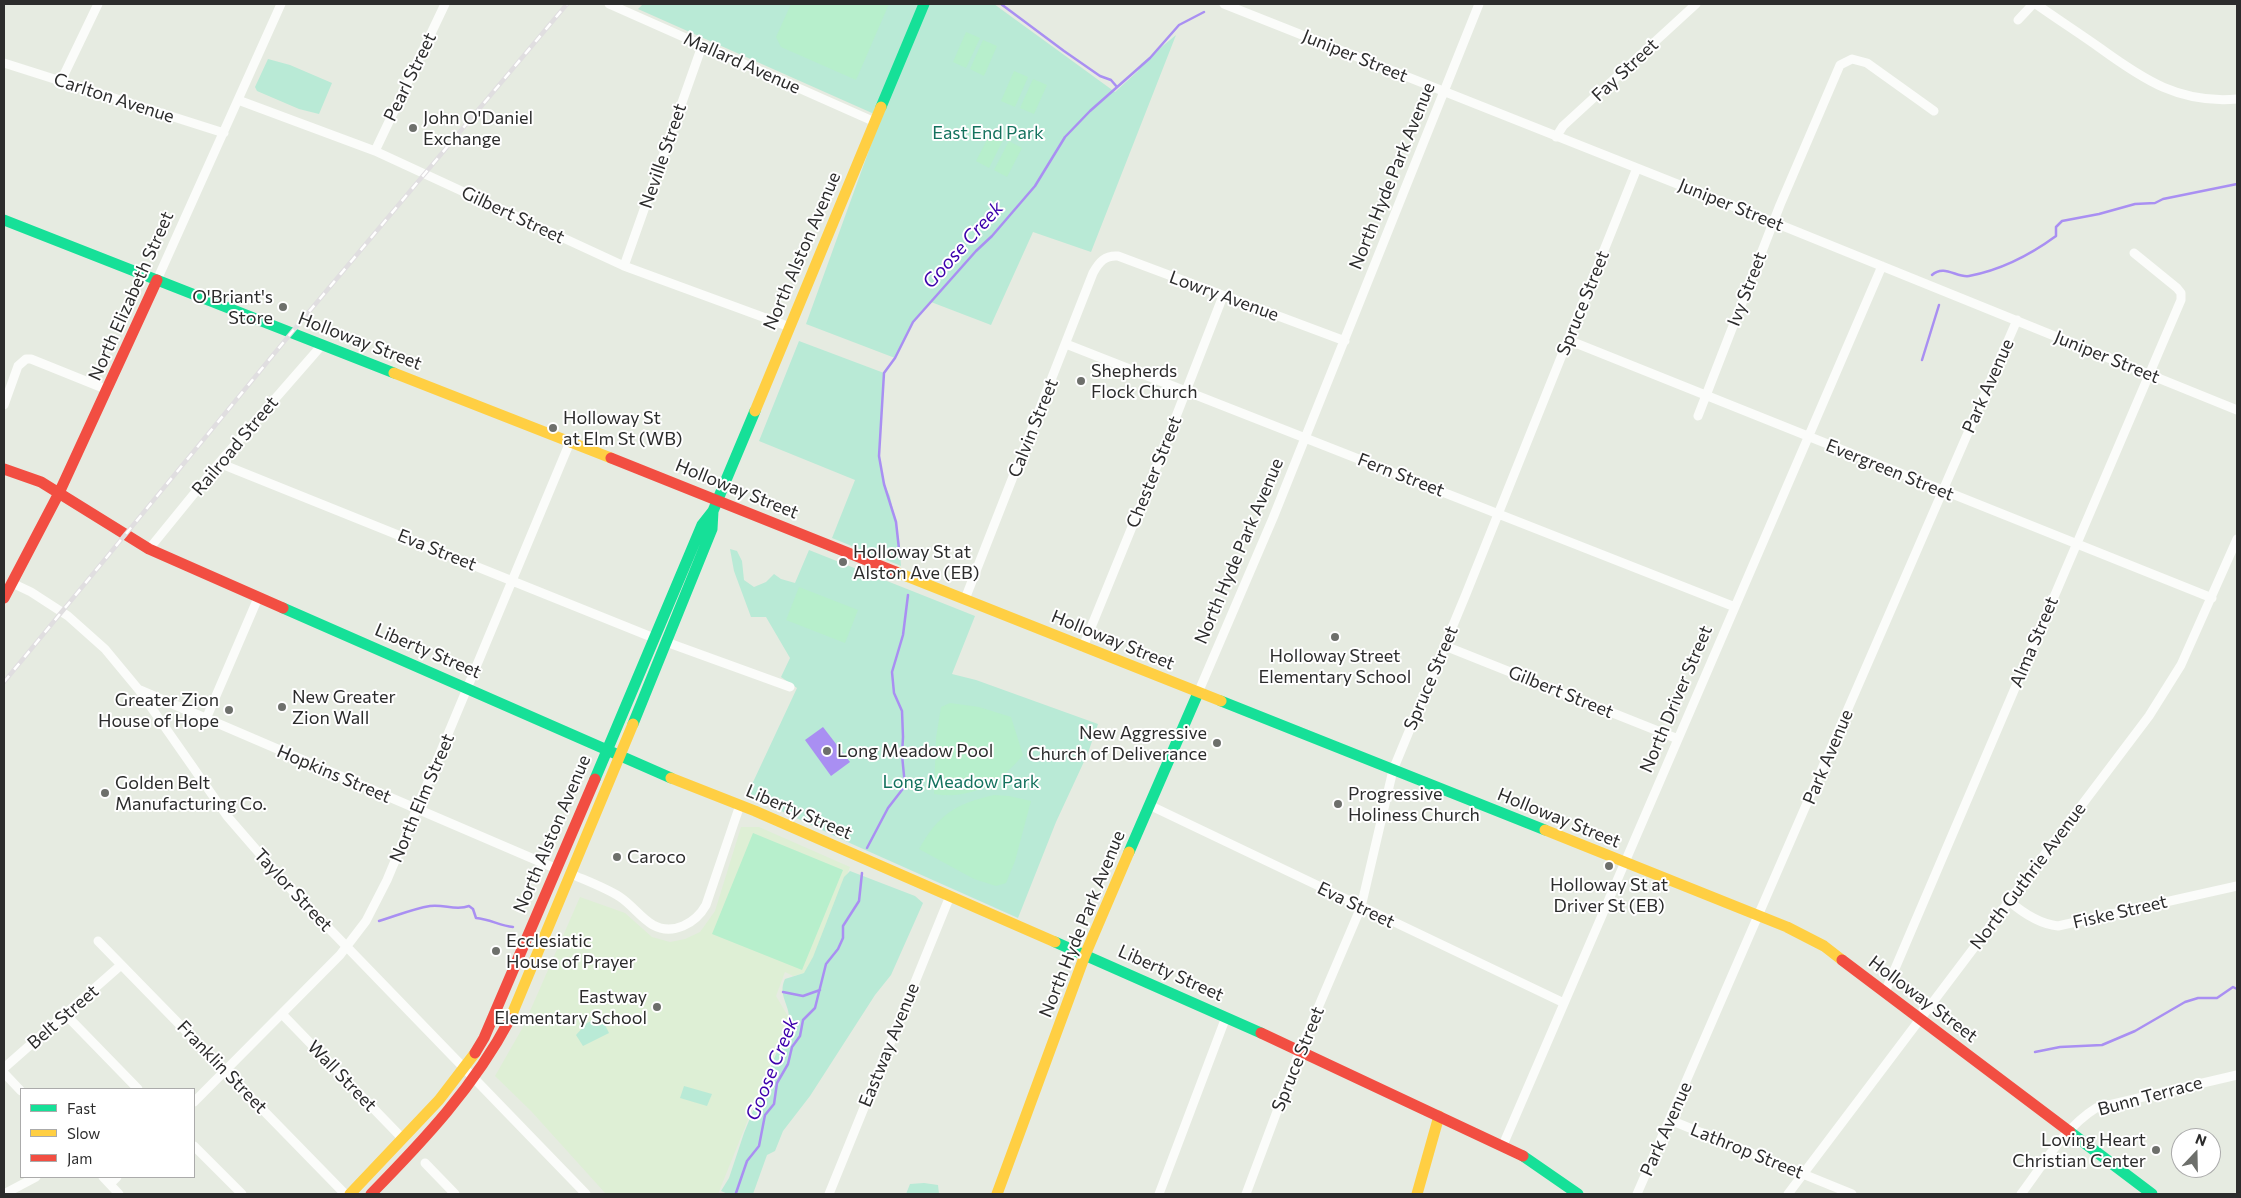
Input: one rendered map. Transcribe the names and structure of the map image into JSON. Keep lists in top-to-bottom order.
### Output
{
  "streets": {
    "main road": [
      "North Hyde Park Avenue",
      "North Alston Avenue",
      "North Elizabeth Street",
      "Holloway Street",
      "Liberty Street"
    ],
    "street": [
      "Juniper Street",
      "Mallard Avenue",
      "Fay Street",
      "Pearl Street",
      "Carlton Avenue",
      "Neville Street",
      "Gilbert Street",
      "Ivy Street",
      "Lowry Avenue",
      "Spruce Street",
      "Park Avenue",
      "Calvin Street",
      "Railroad Street",
      "Evergreen Street",
      "Chester Street",
      "Fern Street",
      "Eva Street",
      "Alma Street",
      "North Driver Street",
      "Hopkins Street",
      "North Elm Street",
      "North Guthrie Avenue",
      "Taylor Street",
      "Fiske Street",
      "Belt Street",
      "Eastway Avenue",
      "Franklin Street",
      "Wall Street",
      "Bunn Terrace",
      "Lathrop Street"
    ]
  },
  "crossings": [
    ["Juniper Street", "Fay Street"],
    ["Juniper Street", "North Hyde Park Avenue"],
    ["Juniper Street", "Ivy Street"],
    ["Juniper Street", "Spruce Street"],
    ["Juniper Street", "Park Avenue"],
    ["Juniper Street", "Alma Street"],
    ["Juniper Street", "North Driver Street"],
    ["Mallard Avenue", "Neville Street"],
    ["Mallard Avenue", "North Alston Avenue"],
    ["Pearl Street", "Gilbert Street"],
    ["Carlton Avenue", "North Elizabeth Street"],
    ["Neville Street", "Gilbert Street"],
    ["North Hyde Park Avenue", "Lowry Avenue"],
    ["North Hyde Park Avenue", "Holloway Street"],
    ["North Hyde Park Avenue", "Fern Street"],
    ["North Hyde Park Avenue", "Eva Street"],
    ["North Hyde Park Avenue", "Liberty Street"],
    ["Gilbert Street", "North Alston Avenue"],
    ["Gilbert Street", "North Elizabeth Street"],
    ["Gilbert Street", "Spruce Street"],
    ["Gilbert Street", "North Driver Street"],
    ["North Alston Avenue", "Holloway Street"],
    ["North Alston Avenue", "Eva Street"],
    ["North Alston Avenue", "Liberty Street"],
    ["North Alston Avenue", "Hopkins Street"],
    ["North Alston Avenue", "Taylor Street"],
    ["North Alston Avenue", "Wall Street"],
    ["Ivy Street", "Evergreen Street"],
    ["North Elizabeth Street", "Holloway Street"],
    ["North Elizabeth Street", "Liberty Street"],
    ["North Elizabeth Street", "Taylor Street"],
    ["Lowry Avenue", "Calvin Street"],
    ["Lowry Avenue", "Chester Street"],
    ["Spruce Street", "Holloway Street"],
    ["Spruce Street", "Evergreen Street"],
    ["Spruce Street", "Fern Street"],
    ["Spruce Street", "Eva Street"],
    ["Spruce Street", "Liberty Street"],
    ["Holloway Street", "Park Avenue"],
    ["Holloway Street", "Calvin Street"],
    ["Holloway Street", "Railroad Street"],
    ["Holloway Street", "Chester Street"],
    ["Holloway Street", "Alma Street"],
    ["Holloway Street", "North Driver Street"],
    ["Holloway Street", "North Elm Street"],
    ["Holloway Street", "North Guthrie Avenue"],
    ["Holloway Street", "Bunn Terrace"],
    ["Park Avenue", "Evergreen Street"],
    ["Park Avenue", "Lathrop Street"],
    ["Calvin Street", "Fern Street"],
    ["Railroad Street", "Eva Street"],
    ["Railroad Street", "Liberty Street"],
    ["Evergreen Street", "Alma Street"],
    ["Evergreen Street", "North Driver Street"],
    ["Evergreen Street", "North Guthrie Avenue"],
    ["Chester Street", "Fern Street"],
    ["Fern Street", "North Driver Street"],
    ["Eva Street", "North Driver Street"],
    ["Eva Street", "North Elm Street"],
    ["Liberty Street", "North Driver Street"],
    ["Liberty Street", "North Elm Street"],
    ["Liberty Street", "Eastway Avenue"],
    ["Hopkins Street", "North Elm Street"],
    ["Hopkins Street", "Taylor Street"],
    ["North Elm Street", "Taylor Street"],
    ["North Elm Street", "Franklin Street"],
    ["North Elm Street", "Wall Street"],
    ["North Guthrie Avenue", "Fiske Street"],
    ["North Guthrie Avenue", "Lathrop Street"],
    ["Belt Street", "Franklin Street"]
  ],
  "water": ["Goose Creek"],
  "parks": ["East End Park", "Long Meadow Park"],
  "places": [
    "John O'Daniel Exchange",
    "O'Briant's Store",
    "Shepherds Flock Church",
    "Holloway St at Elm St (WB)",
    "Holloway St at Alston Ave (EB)",
    "Holloway Street Elementary School",
    "New Greater Zion Wall",
    "Greater Zion House of Hope",
    "New Aggressive Church of Deliverance",
    "Long Meadow Pool",
    "Golden Belt Manufacturing Co.",
    "Progressive Holiness Church",
    "Caroco",
    "Holloway St at Driver St (EB)",
    "Ecclesiatic House of Prayer",
    "Eastway Elementary School",
    "Loving Heart Christian Center"
  ],
  "legend": ["Fast", "Slow", "Jam"],
  "north": "top"
}
